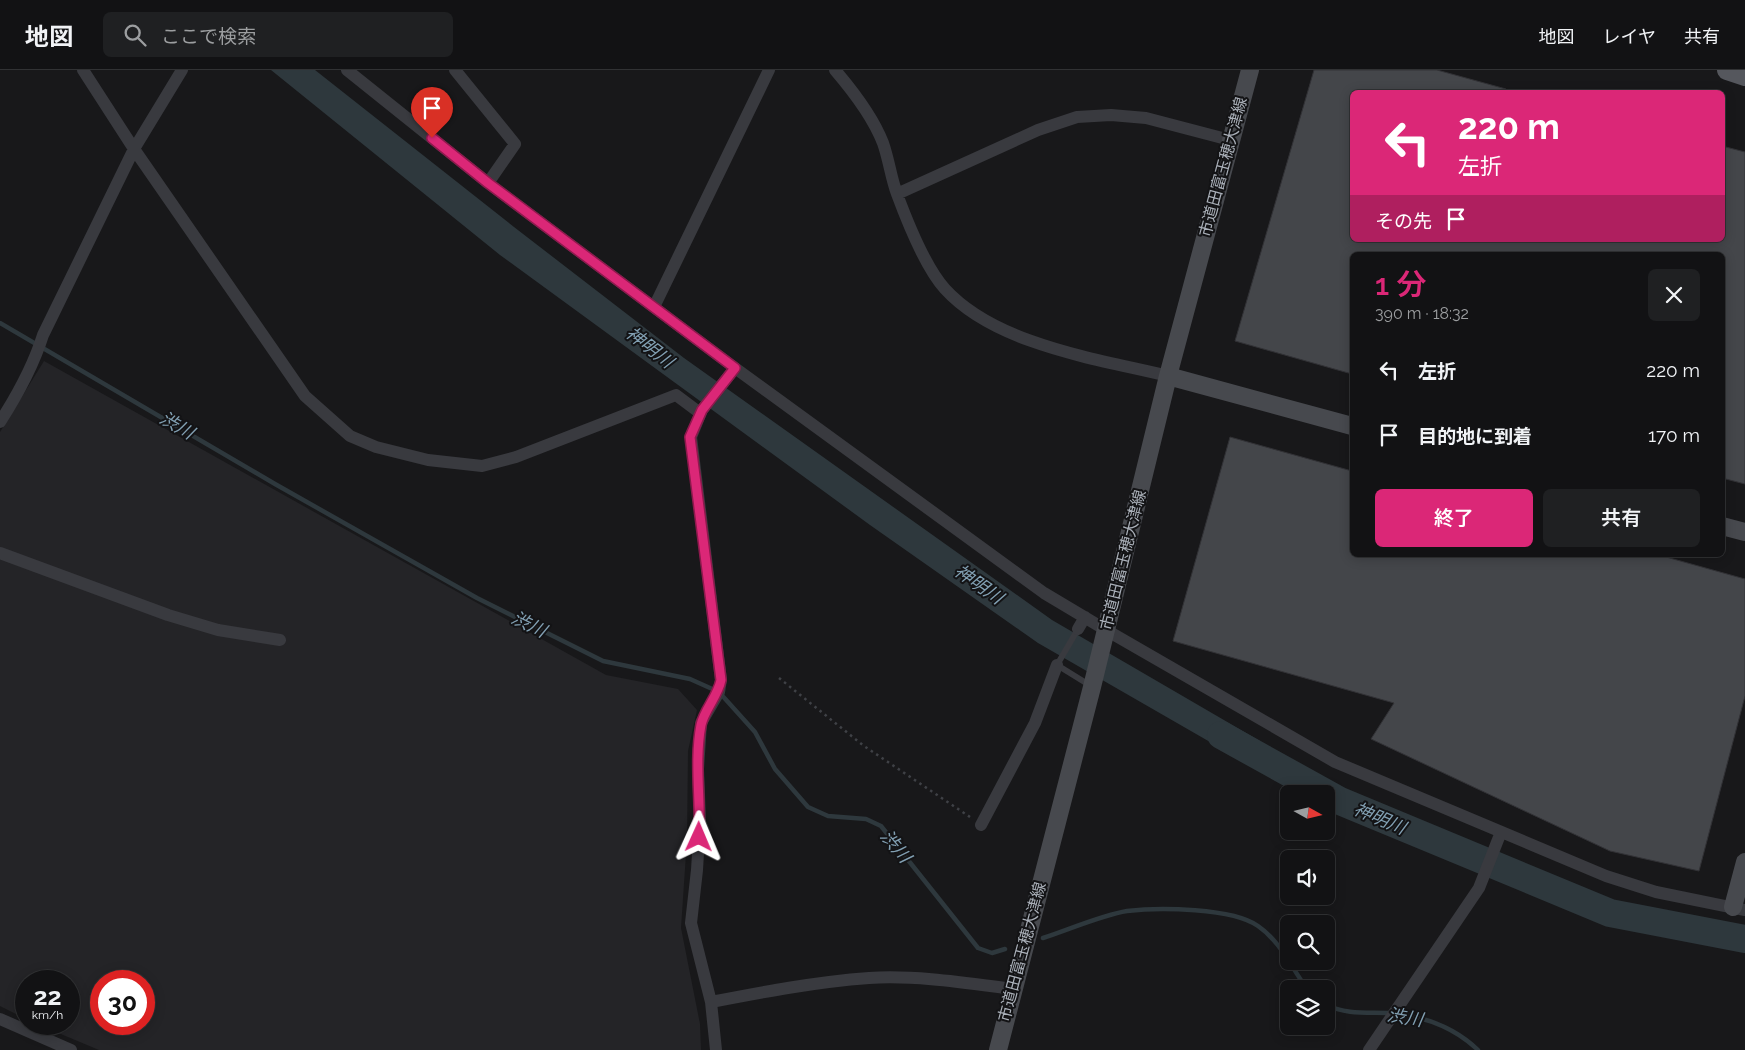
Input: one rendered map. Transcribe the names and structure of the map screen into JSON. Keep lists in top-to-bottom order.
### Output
{
  "streets": {
    "street": ["市道田富玉穂大津線"]
  },
  "water": ["神明川", "渋川"],
  "north": "right",
  "page": {
    "header": "地図",
    "search": "ここで検索",
    "nav": ["地図", "レイヤ", "共有"],
    "turn": ["220 m", "左折"],
    "then": "その先",
    "heading": ["1 分", "390 m · 18:32"],
    "list": [
      {
        "name": "左折",
        "value": "220 m"
      },
      {
        "name": "目的地に到着",
        "value": "170 m"
      }
    ],
    "buttons": ["終了", "共有"],
    "speed": "22 km/h",
    "limit": "30"
  }
}
